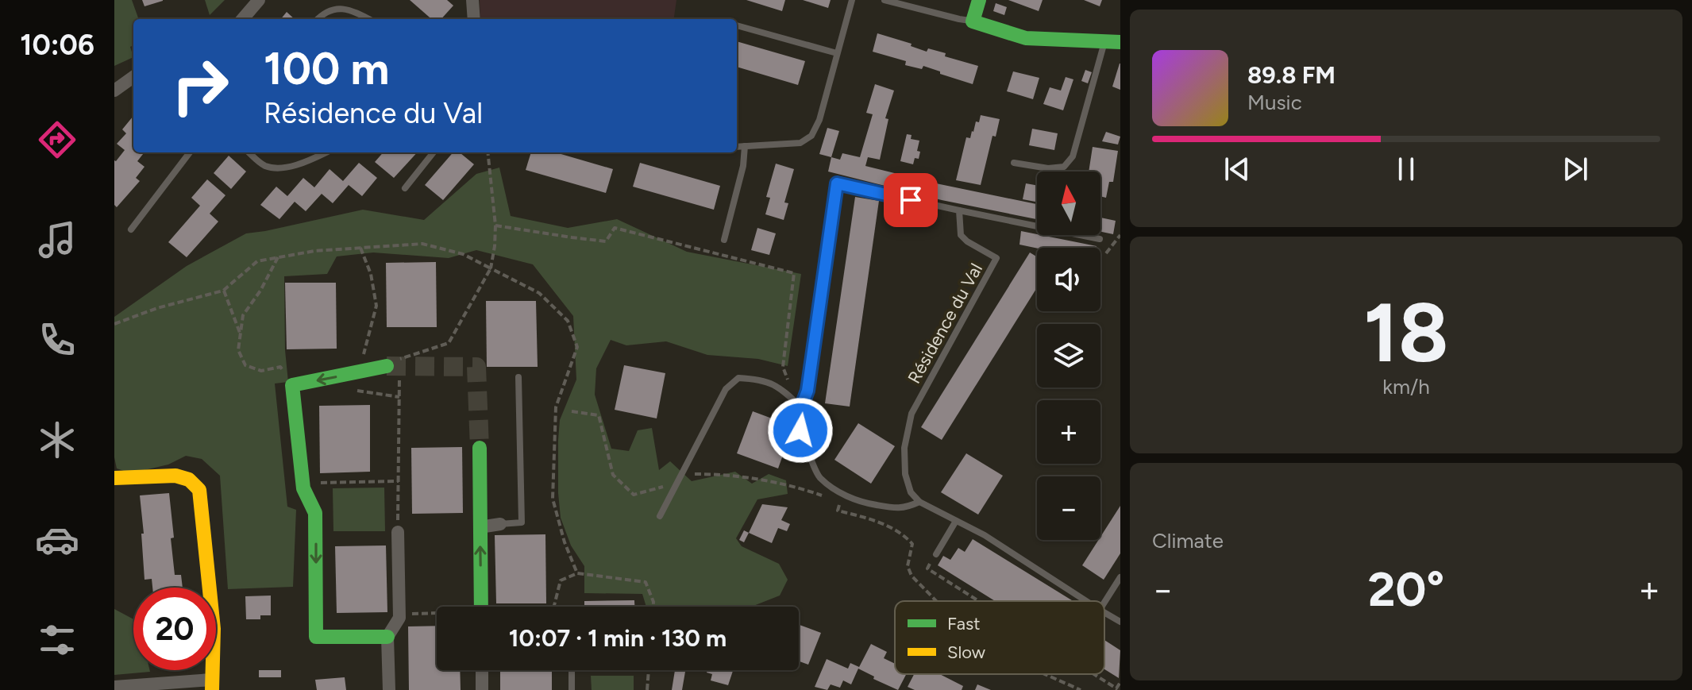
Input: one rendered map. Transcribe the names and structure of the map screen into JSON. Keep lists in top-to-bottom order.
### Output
{
  "streets": {
    "lane": ["Résidence du Val"]
  },
  "legend": ["Fast", "Slow"],
  "north": "top",
  "page": {
    "tabs": "10:06",
    "turn": ["100 m", "Résidence du Val"],
    "song": ["89.8 FM", "Music"],
    "map_buttons": ["+", "−"],
    "tile": [
      ["18", "km/h"],
      "Climate"
    ],
    "heat": ["−", "20°", "+"],
    "limit": "20",
    "trip": "10:07 · 1 min · 130 m"
  }
}
